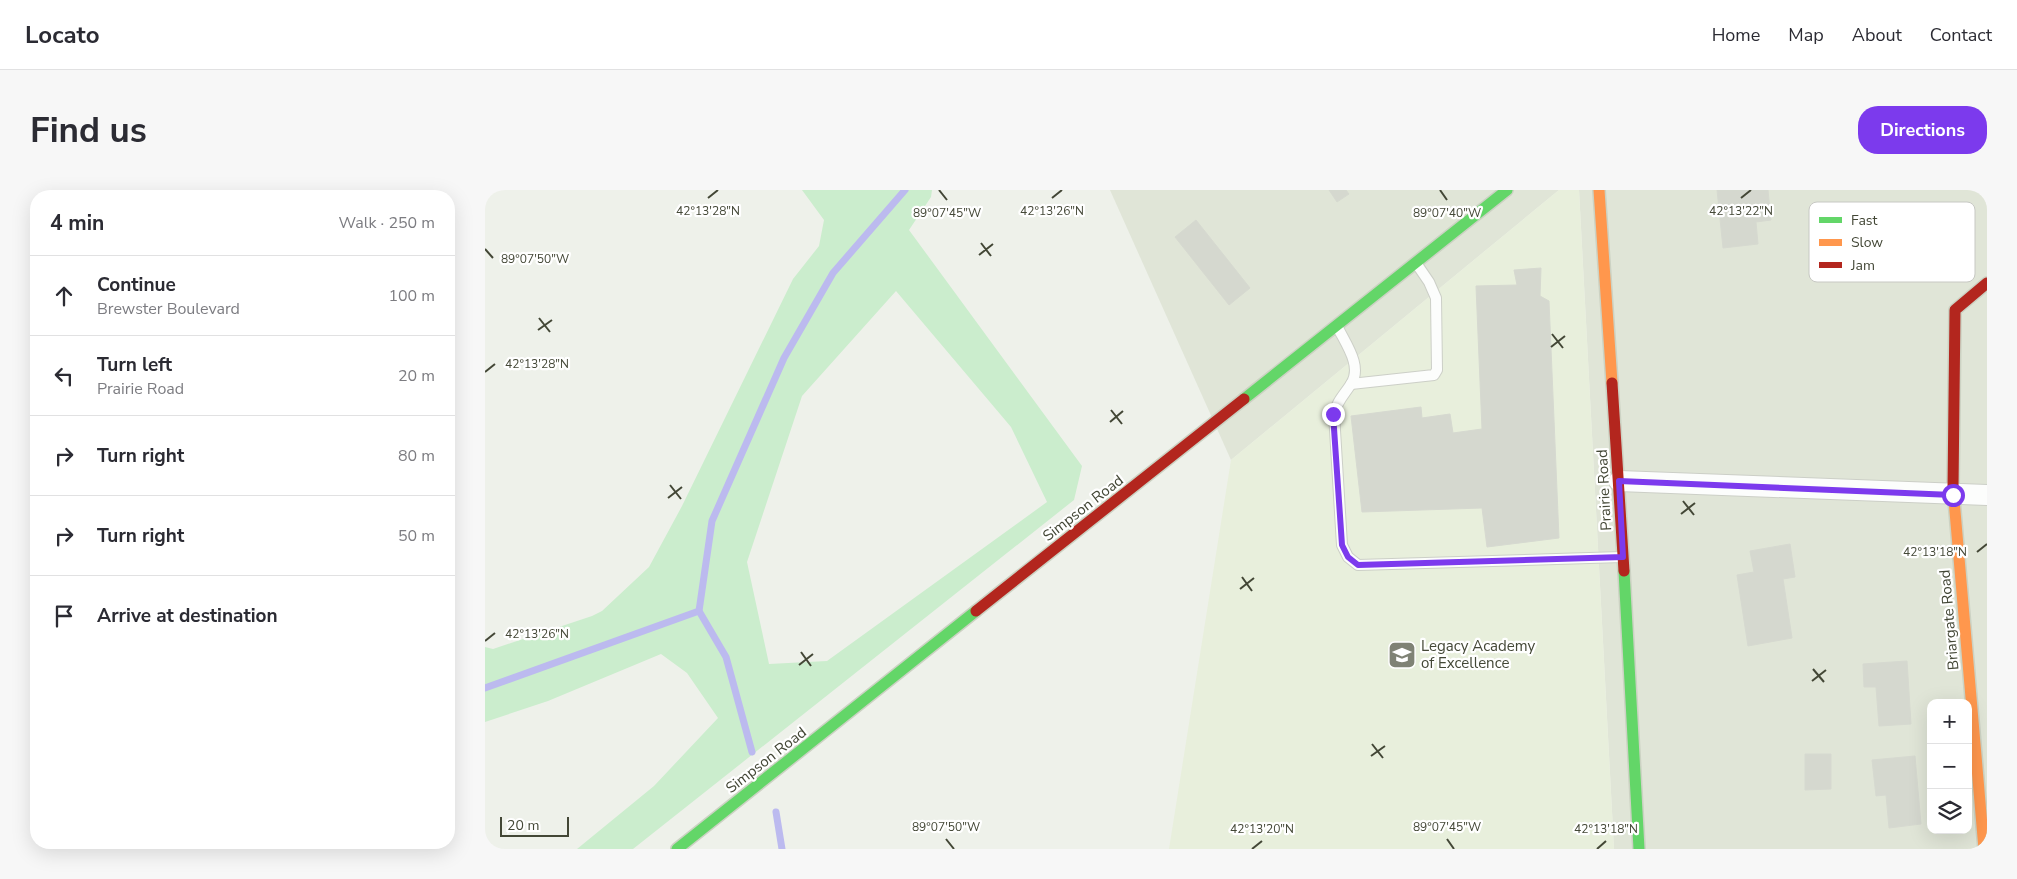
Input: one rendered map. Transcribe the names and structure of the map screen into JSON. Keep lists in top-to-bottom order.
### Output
{
  "streets": {
    "street": ["Prairie Road", "Simpson Road", "Briargate Road"]
  },
  "places": {
    "school or university": ["Legacy Academy of Excellence"]
  },
  "legend": ["Fast", "Slow", "Jam"],
  "scale_bar": "20 m",
  "page": {
    "header": "Locato",
    "nav": [
      "Home",
      "Map",
      "About",
      "Contact"
    ],
    "buttons": "Directions",
    "title": "Find us",
    "heading": ["4 min", "Walk · 250 m"],
    "list": [
      ["Continue", "Brewster Boulevard", "100 m"],
      ["Turn left", "Prairie Road", "20 m"],
      ["Turn right", "80 m"],
      ["Turn right", "50 m"],
      "Arrive at destination"
    ],
    "map_buttons": ["+", "−"],
    "scale": "20 m"
  },
  "coordinates": [
    "42°13'28\"N",
    "42°13'26\"N",
    "42°13'22\"N",
    "89°07'45\"W",
    "89°07'40\"W",
    "89°07'50\"W",
    "42°13'18\"N",
    "42°13'20\"N"
  ]
}
